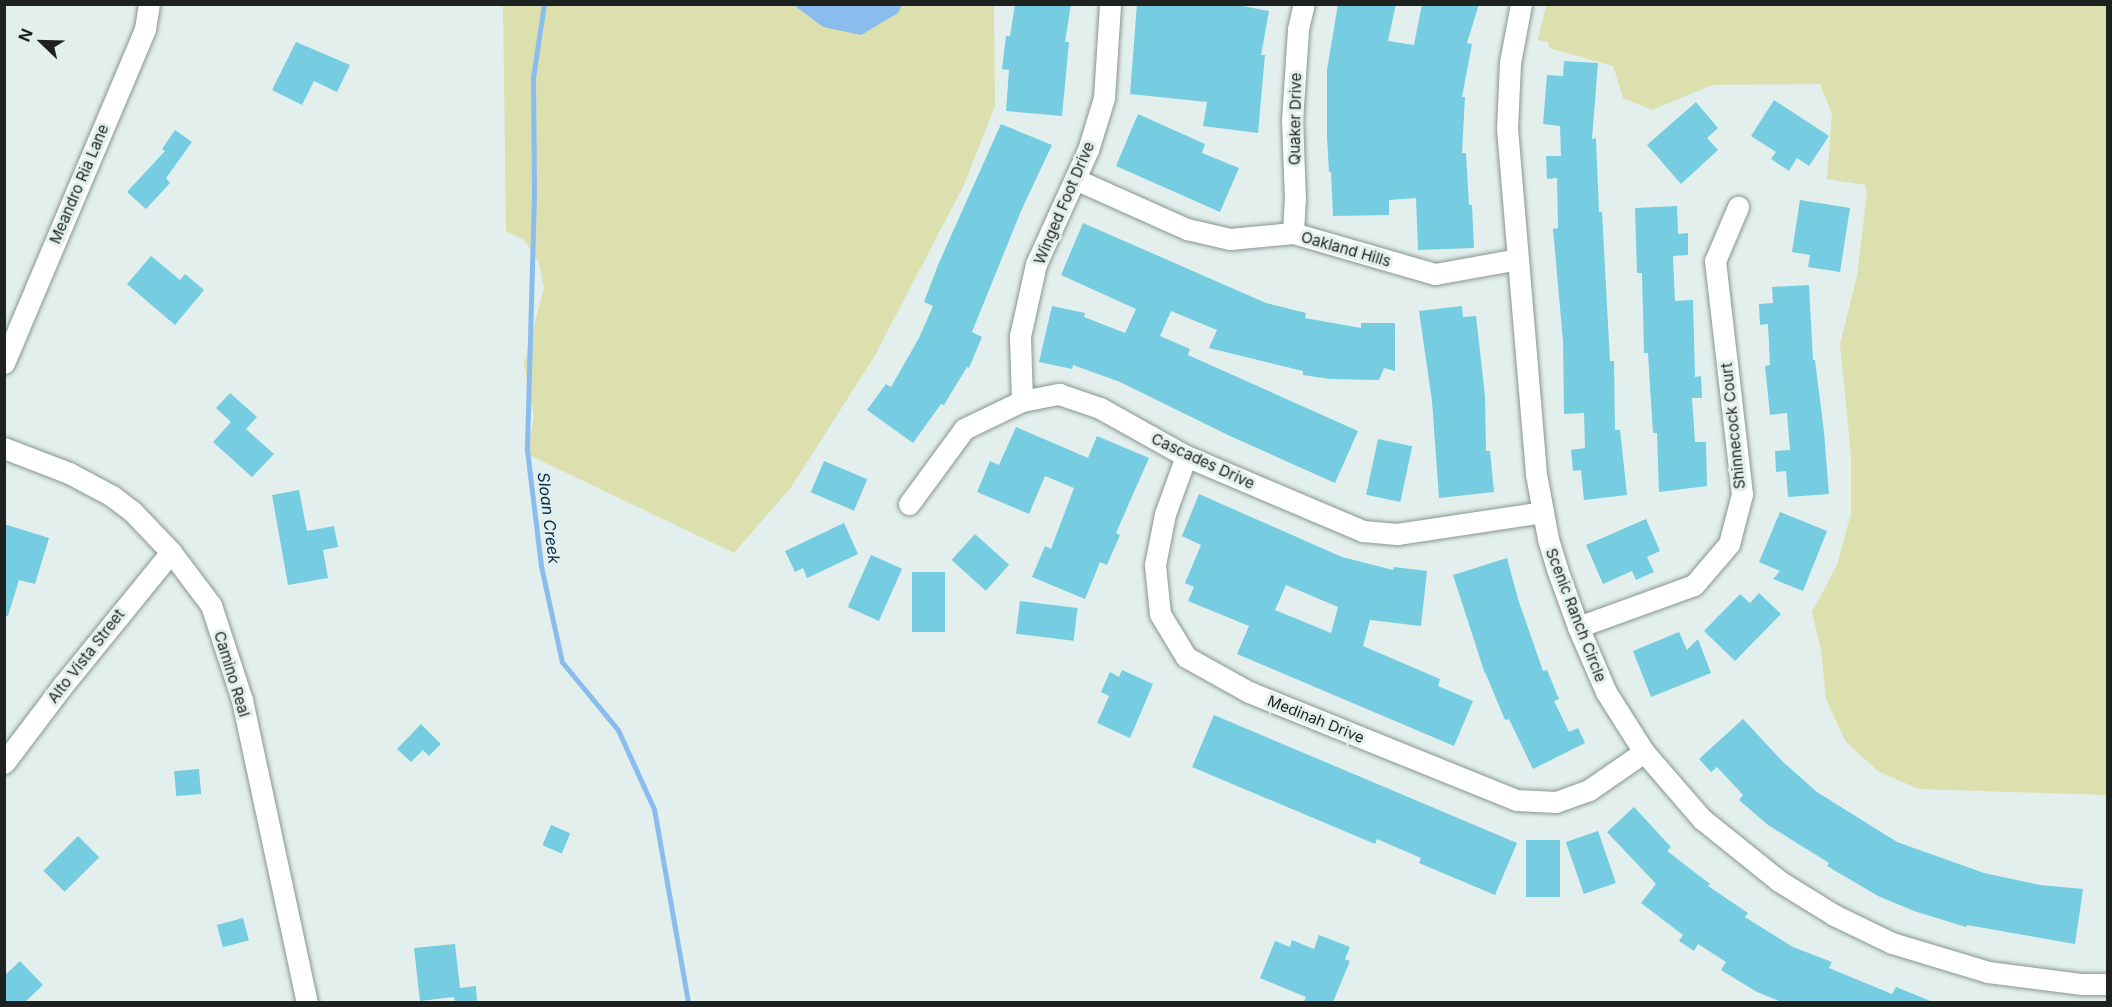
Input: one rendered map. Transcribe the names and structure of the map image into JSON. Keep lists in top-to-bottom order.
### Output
{
  "streets": {
    "street": [
      "Quaker Drive",
      "Meandro Ria Lane",
      "Winged Foot Drive",
      "Oakland Hills",
      "Shinnecock Court",
      "Cascades Drive",
      "Scenic Ranch Circle",
      "Alto Vista Street",
      "Camino Real",
      "Medinah Drive"
    ]
  },
  "crossings": [
    ["Quaker Drive", "Oakland Hills"],
    ["Winged Foot Drive", "Oakland Hills"],
    ["Winged Foot Drive", "Cascades Drive"],
    ["Oakland Hills", "Scenic Ranch Circle"],
    ["Shinnecock Court", "Scenic Ranch Circle"],
    ["Cascades Drive", "Scenic Ranch Circle"],
    ["Cascades Drive", "Medinah Drive"],
    ["Scenic Ranch Circle", "Medinah Drive"],
    ["Alto Vista Street", "Camino Real"]
  ],
  "water": ["Sloan Creek"],
  "north": "top left"
}
